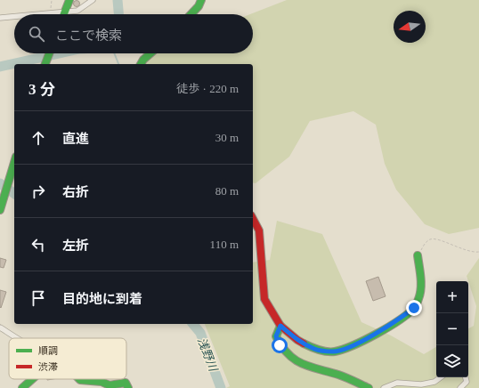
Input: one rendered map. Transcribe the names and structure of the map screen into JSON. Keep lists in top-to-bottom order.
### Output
{
  "water": ["浅野川"],
  "legend": ["順調", "渋滞"],
  "north": "left",
  "page": {
    "search": "ここで検索",
    "heading": ["3 分", "徒歩 · 220 m"],
    "list": [
      ["直進", "30 m"],
      ["右折", "80 m"],
      ["左折", "110 m"],
      "目的地に到着"
    ],
    "map_buttons": ["+", "−"]
  }
}
